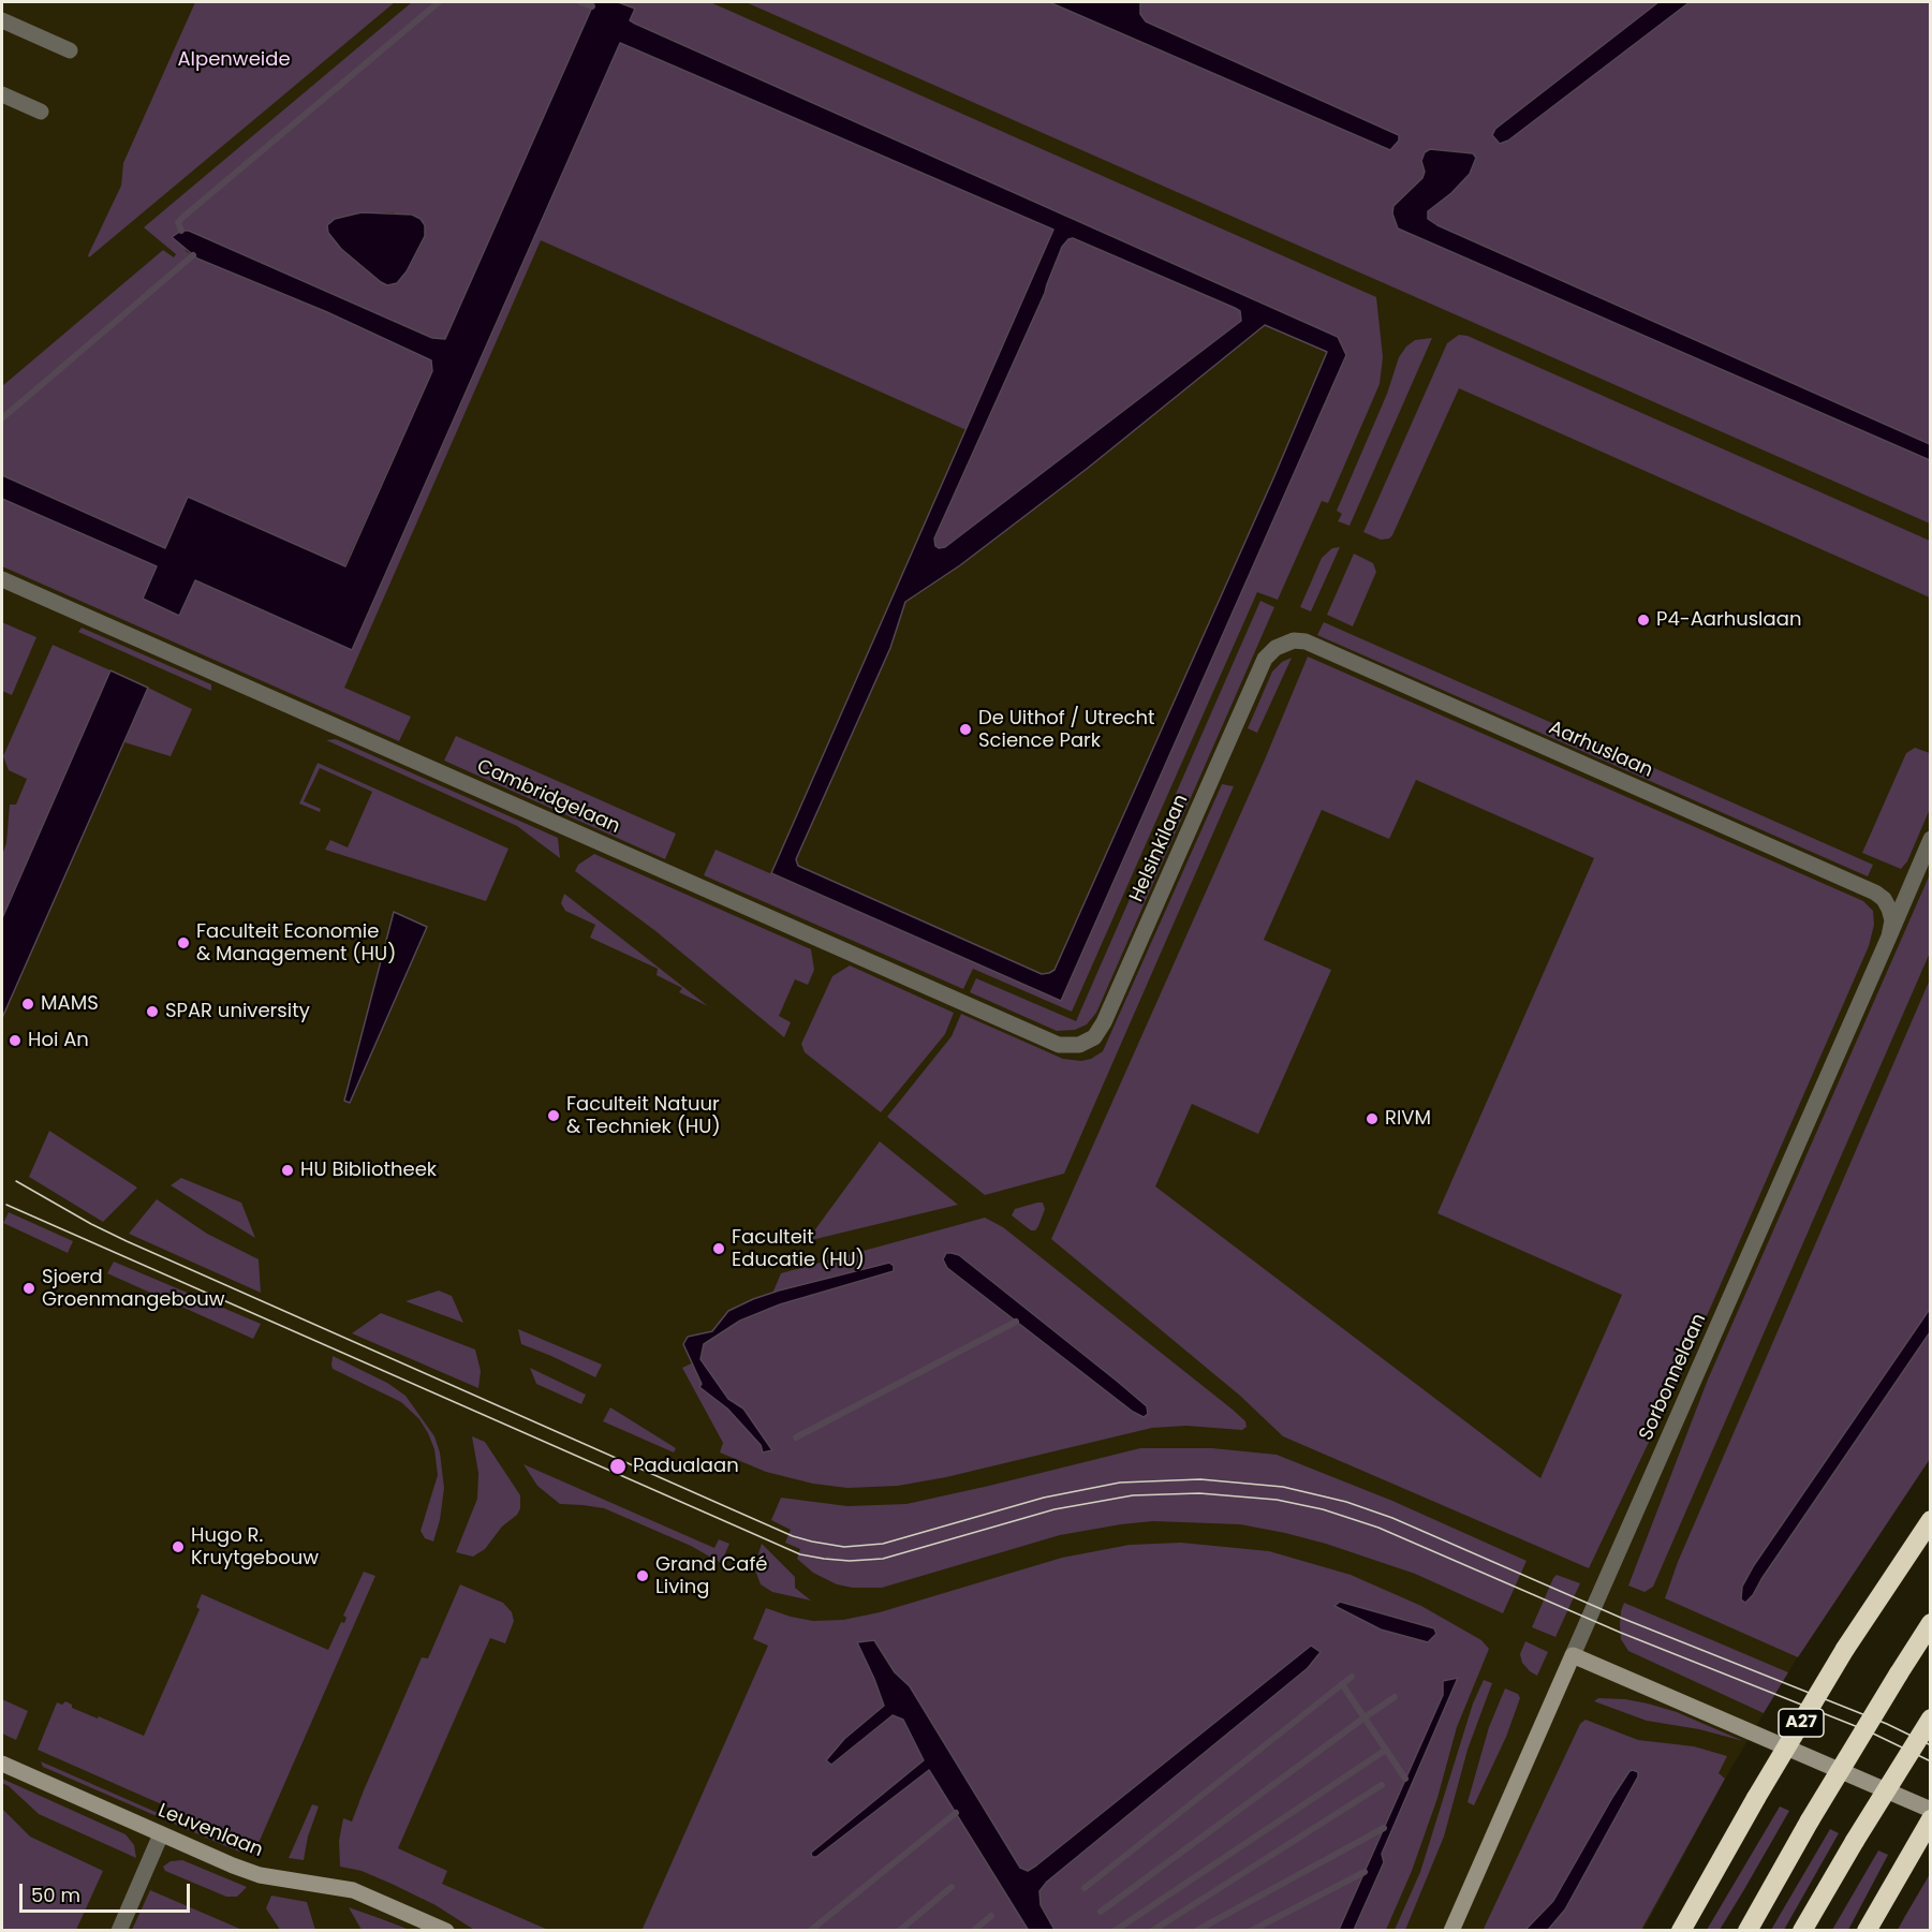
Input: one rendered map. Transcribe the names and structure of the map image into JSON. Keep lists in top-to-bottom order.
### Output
{
  "streets": {
    "highway": ["A27"],
    "main road": ["Sorbonnelaan", "Leuvenlaan"],
    "street": ["Aarhuslaan", "Cambridgelaan", "Helsinkilaan"]
  },
  "crossings": [
    ["Aarhuslaan", "Helsinkilaan"],
    ["Aarhuslaan", "Sorbonnelaan"],
    ["Cambridgelaan", "Helsinkilaan"]
  ],
  "parks": ["Alpenweide"],
  "places": [
    "P4-Aarhuslaan",
    "De Uithof / Utrecht Science Park",
    "Faculteit Economie & Management (HU)",
    "MAMS",
    "SPAR university",
    "Hoi An",
    "Faculteit Natuur & Techniek (HU)",
    "RIVM",
    "HU Bibliotheek",
    "Faculteit Educatie (HU)",
    "Sjoerd Groenmangebouw",
    "Padualaan",
    "Hugo R. Kruytgebouw",
    "Grand Café Living"
  ],
  "scale_bar": "50 m"
}
